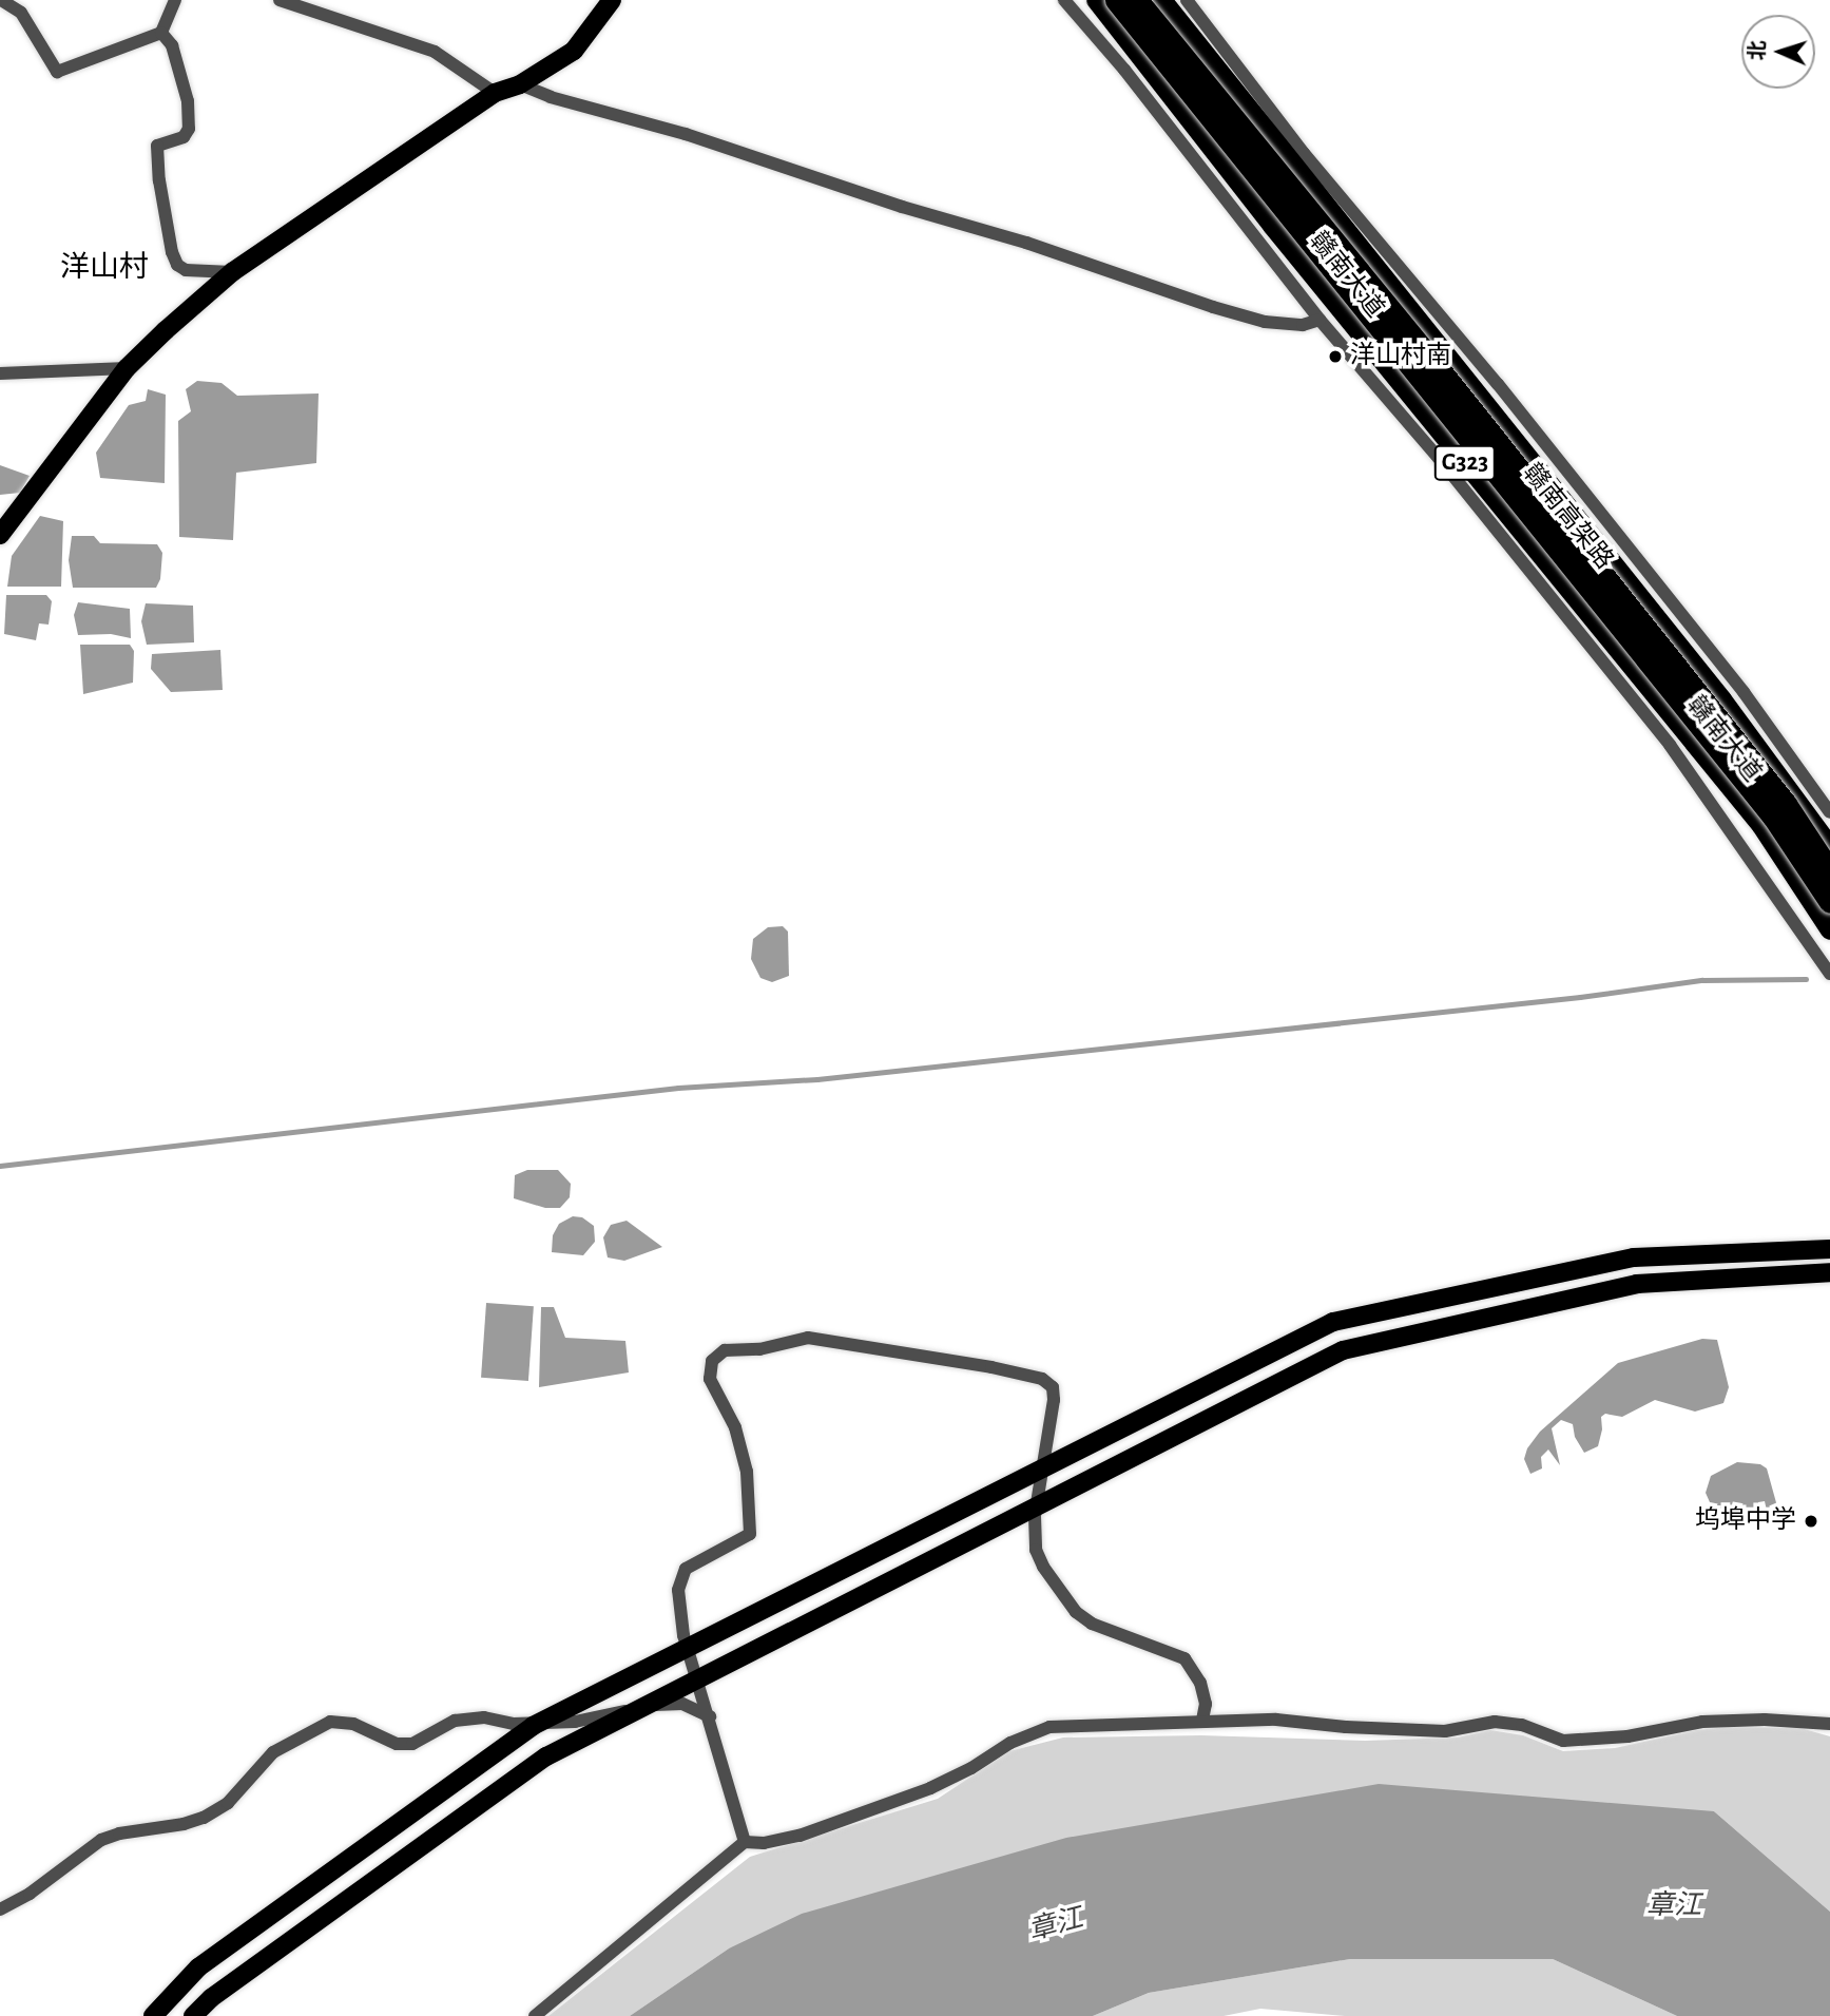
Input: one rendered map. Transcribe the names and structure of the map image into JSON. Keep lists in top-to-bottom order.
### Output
{
  "streets": {
    "highway": ["赣南高架路"],
    "main road": ["赣南大道", "G323"]
  },
  "districts": ["洋山村"],
  "water": ["章江"],
  "places": ["洋山村南", "坞埠中学"],
  "north": "left"
}
